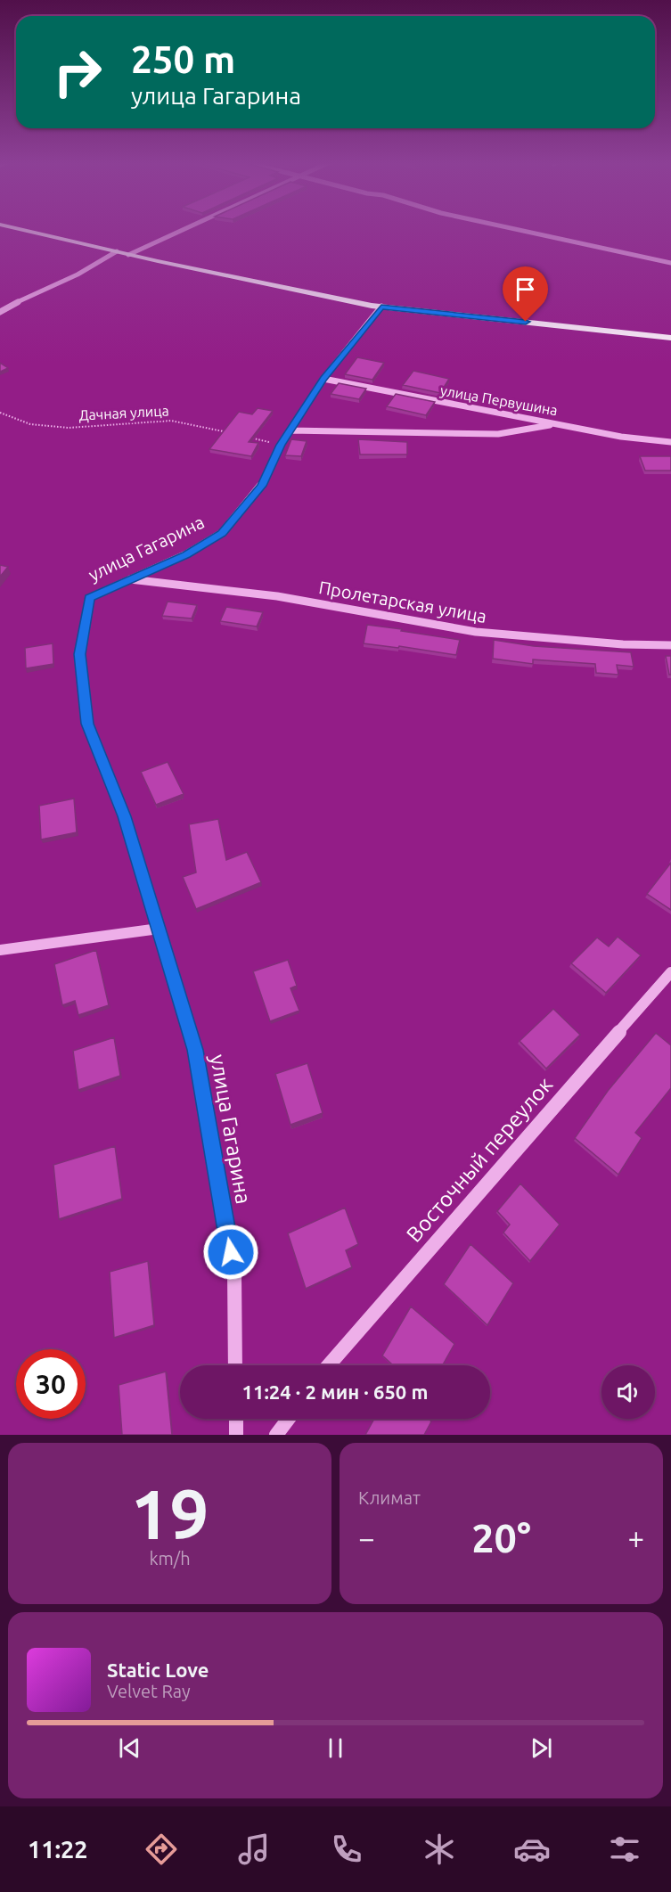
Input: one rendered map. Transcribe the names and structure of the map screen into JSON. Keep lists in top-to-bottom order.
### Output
{
  "streets": {
    "street": [
      "улица Первушина",
      "улица Гагарина",
      "Пролетарская улица",
      "Восточный переулок"
    ],
    "path": ["Дачная улица"]
  },
  "crossings": [
    ["улица Первушина", "улица Гагарина"],
    ["улица Гагарина", "Пролетарская улица"]
  ],
  "page": {
    "turn": ["250 m", "улица Гагарина"],
    "limit": "30",
    "trip": "11:24 · 2 мин · 650 m",
    "tile": [
      ["19", "km/h"],
      "Климат"
    ],
    "heat": ["−", "20°", "+"],
    "song": ["Static Love", "Velvet Ray"],
    "tabs": "11:22"
  }
}
